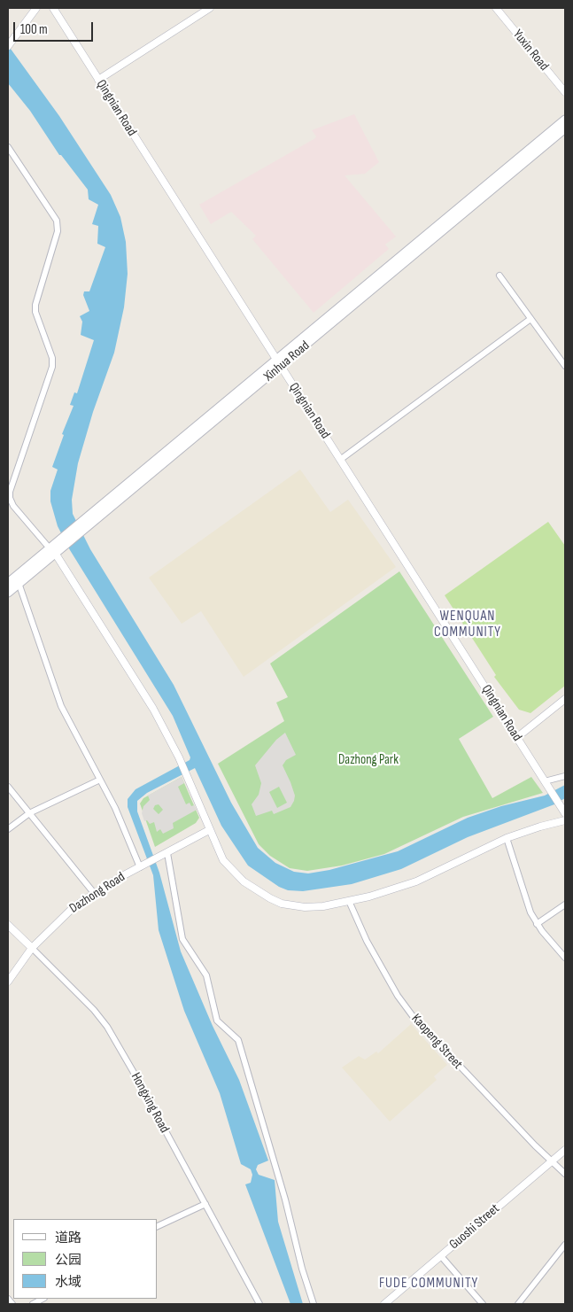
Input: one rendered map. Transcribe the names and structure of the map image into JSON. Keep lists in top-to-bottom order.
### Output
{
  "streets": {
    "main road": ["Xinhua Road"],
    "street": [
      "Yuxin Road",
      "Qingnian Road",
      "Dazhong Road",
      "Kaopeng Street",
      "Hongxing Road",
      "Guoshi Street"
    ]
  },
  "crossings": [
    ["Qingnian Road", "Xinhua Road"],
    ["Dazhong Road", "Hongxing Road"],
    ["Kaopeng Street", "Guoshi Street"]
  ],
  "districts": ["WENQUAN COMMUNITY", "FUDE COMMUNITY"],
  "parks": ["Dazhong Park"],
  "legend": ["道路", "公园", "水域"],
  "scale_bar": "100 m"
}
